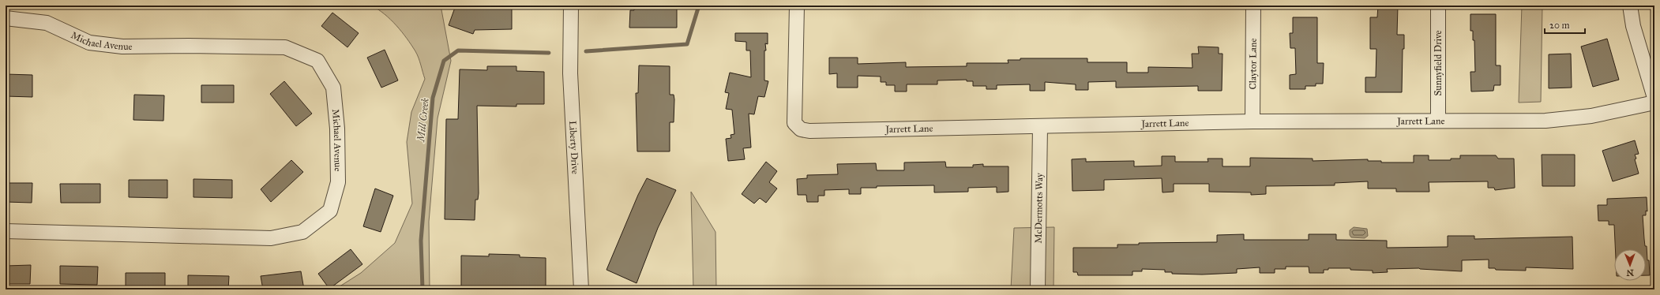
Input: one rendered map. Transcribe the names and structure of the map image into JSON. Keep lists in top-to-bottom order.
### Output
{
  "streets": {
    "street": [
      "Michael Avenue",
      "Sunnyfield Drive",
      "Claytor Lane",
      "Jarrett Lane",
      "Liberty Drive",
      "McDermotts Way"
    ]
  },
  "crossings": [
    ["Sunnyfield Drive", "Jarrett Lane"],
    ["Claytor Lane", "Jarrett Lane"],
    ["Jarrett Lane", "McDermotts Way"]
  ],
  "water": ["Mill Creek"],
  "scale_bar": "20 m",
  "north": "bottom"
}
